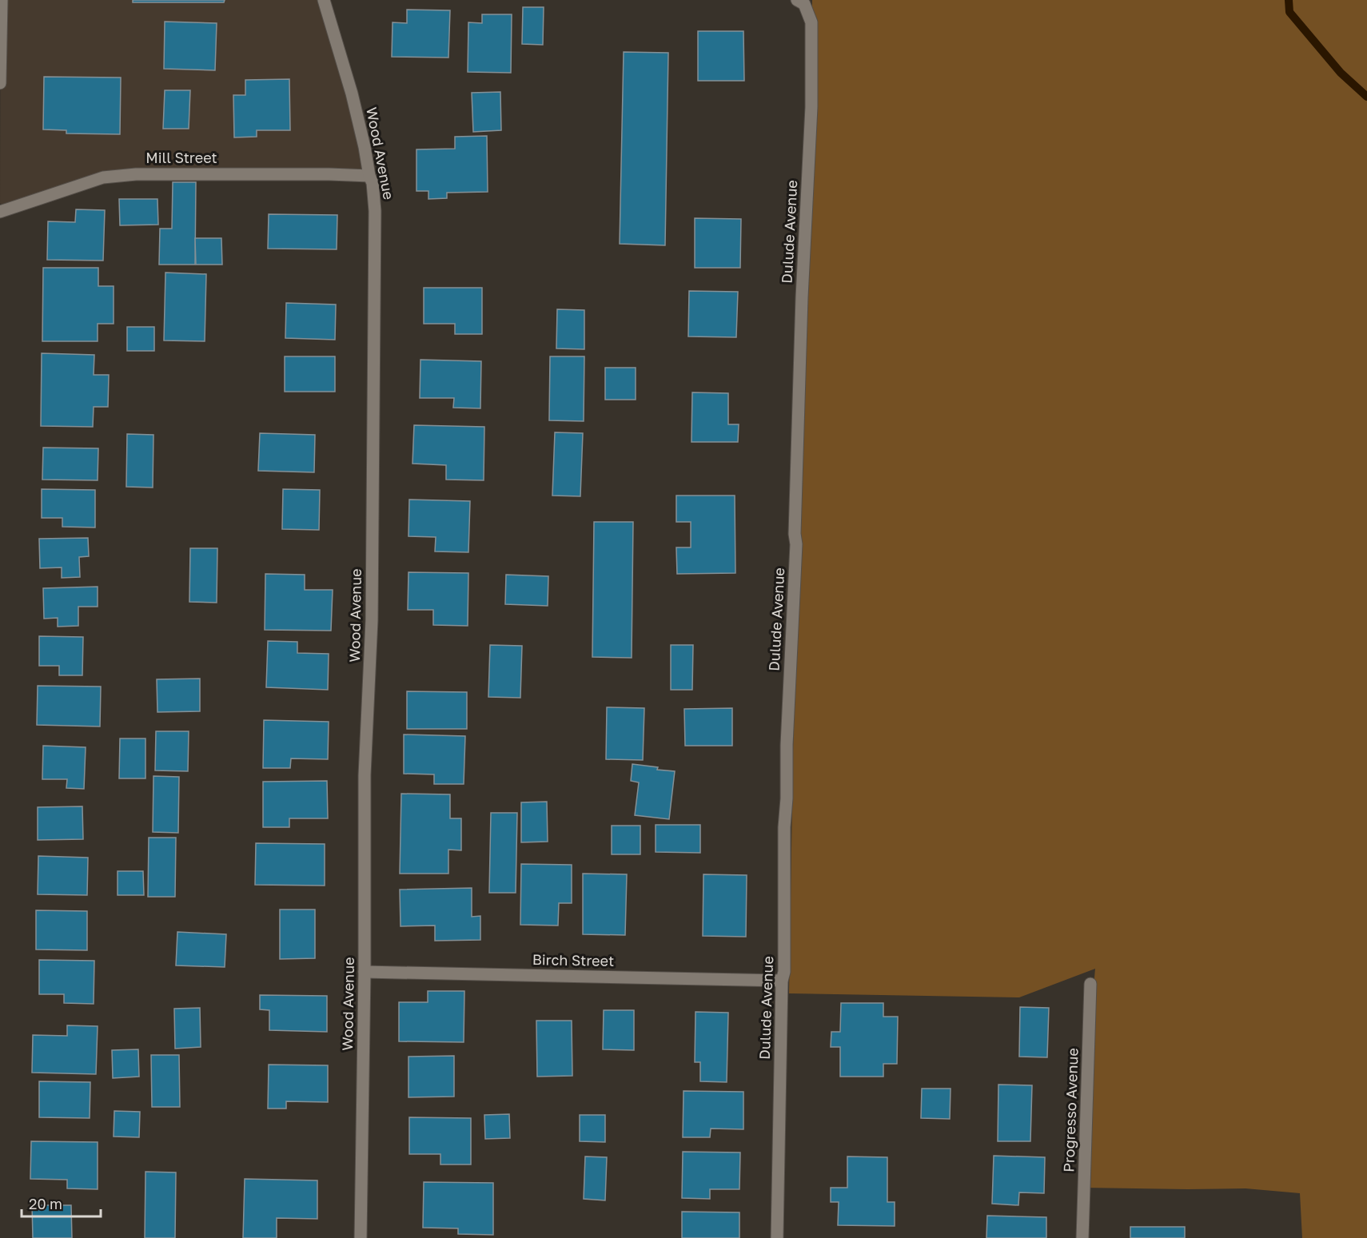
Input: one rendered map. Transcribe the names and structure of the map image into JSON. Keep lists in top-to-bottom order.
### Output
{
  "streets": {
    "street": [
      "Wood Avenue",
      "Mill Street",
      "Dulude Avenue",
      "Birch Street",
      "Progresso Avenue"
    ]
  },
  "crossings": [
    ["Wood Avenue", "Mill Street"],
    ["Wood Avenue", "Birch Street"],
    ["Dulude Avenue", "Birch Street"]
  ],
  "scale_bar": "20 m"
}
